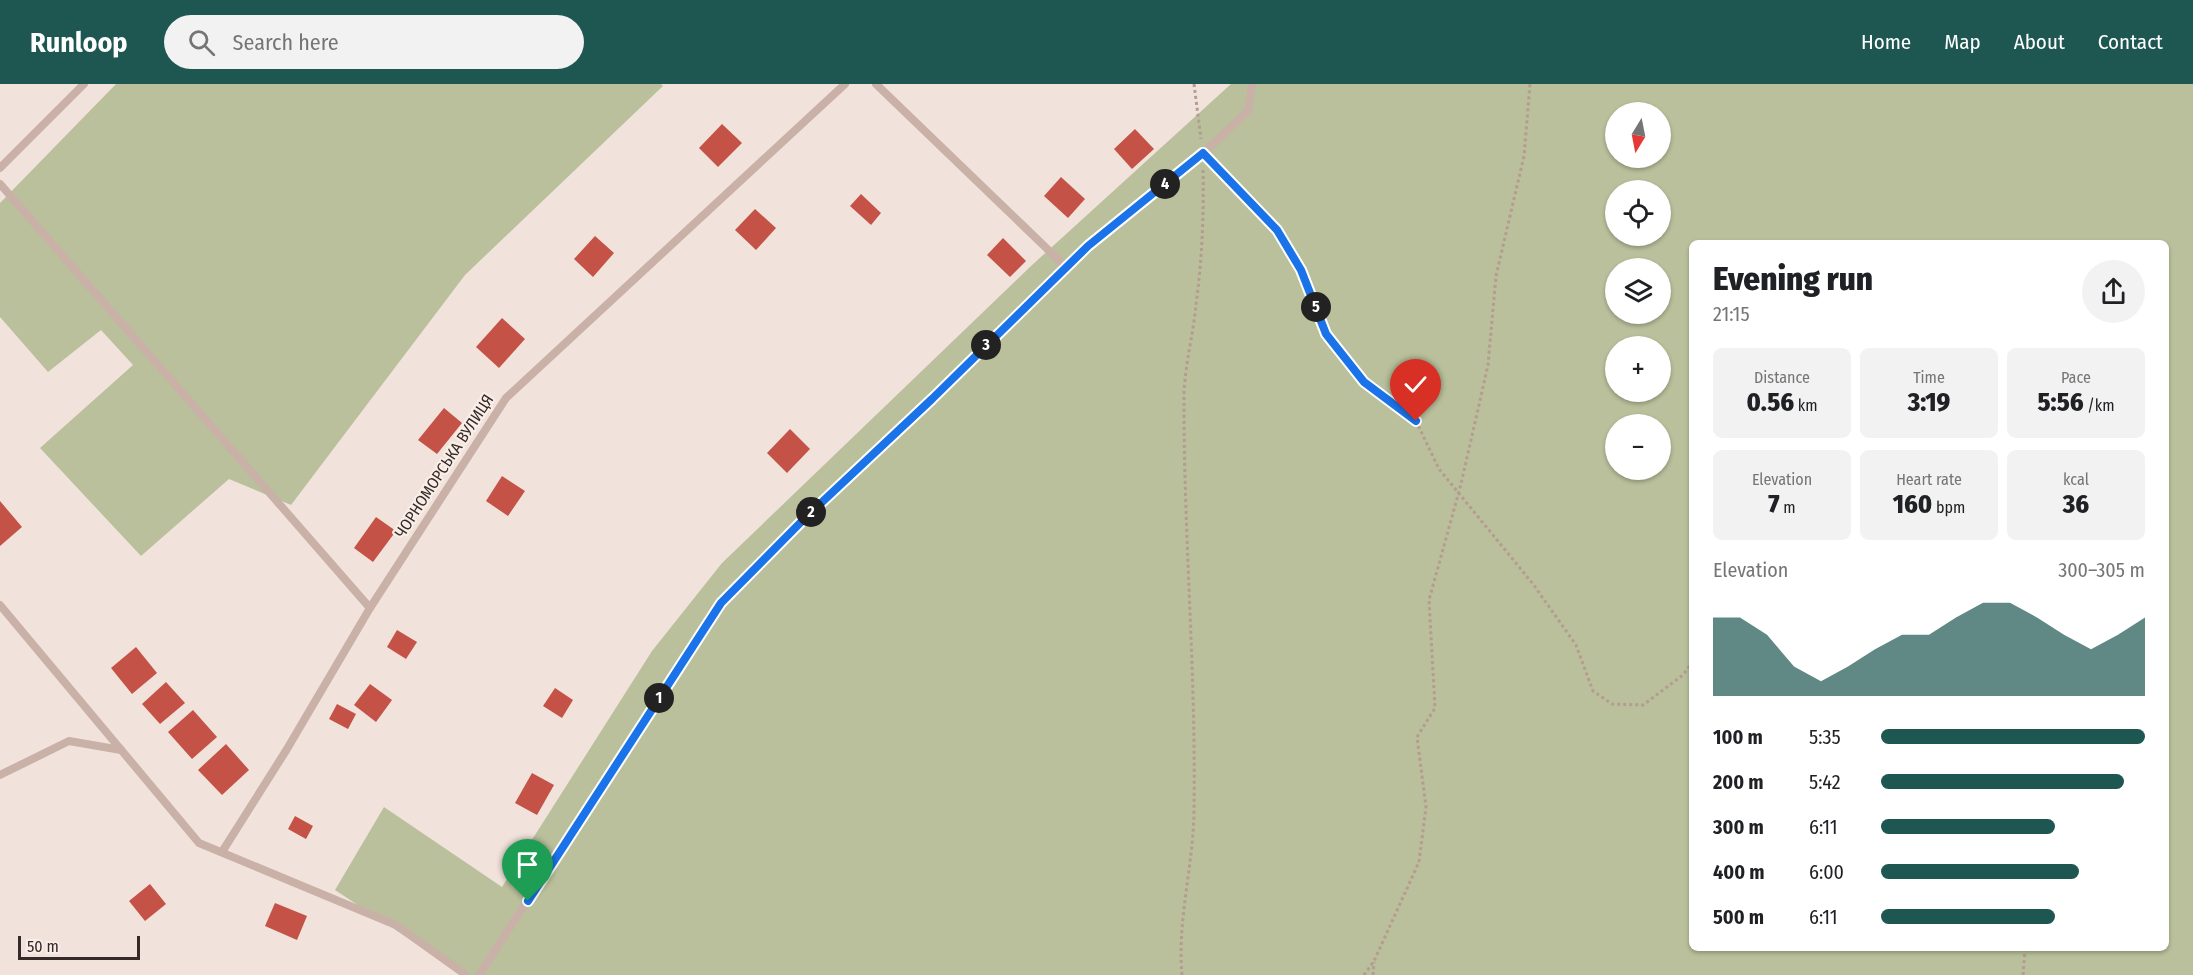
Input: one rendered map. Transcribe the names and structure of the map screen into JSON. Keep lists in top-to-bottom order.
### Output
{
  "streets": {
    "lane": ["ЧОРНОМОРСЬКА ВУЛИЦЯ"]
  },
  "scale_bar": "50 m",
  "north": "bottom",
  "page": {
    "header": "Runloop",
    "search": "Search here",
    "nav": [
      "Home",
      "Map",
      "About",
      "Contact"
    ],
    "map_buttons": ["+", "−"],
    "pins": [
      "4",
      "5",
      "3",
      "2",
      "1"
    ],
    "heading": ["Evening run", "21:15"],
    "stats": [
      ["Distance", "0.56 km"],
      ["Time", "3:19"],
      ["Pace", "5:56 /km"],
      ["Elevation", "7 m"],
      ["Heart rate", "160 bpm"],
      ["kcal", "36"]
    ],
    "chart": ["Elevation", "300–305 m"],
    "list": [
      {
        "name": "100 m",
        "note": "5:35"
      },
      {
        "name": "200 m",
        "note": "5:42"
      },
      {
        "name": "300 m",
        "note": "6:11"
      },
      {
        "name": "400 m",
        "note": "6:00"
      },
      {
        "name": "500 m",
        "note": "6:11"
      }
    ],
    "scale": "50 m"
  }
}
